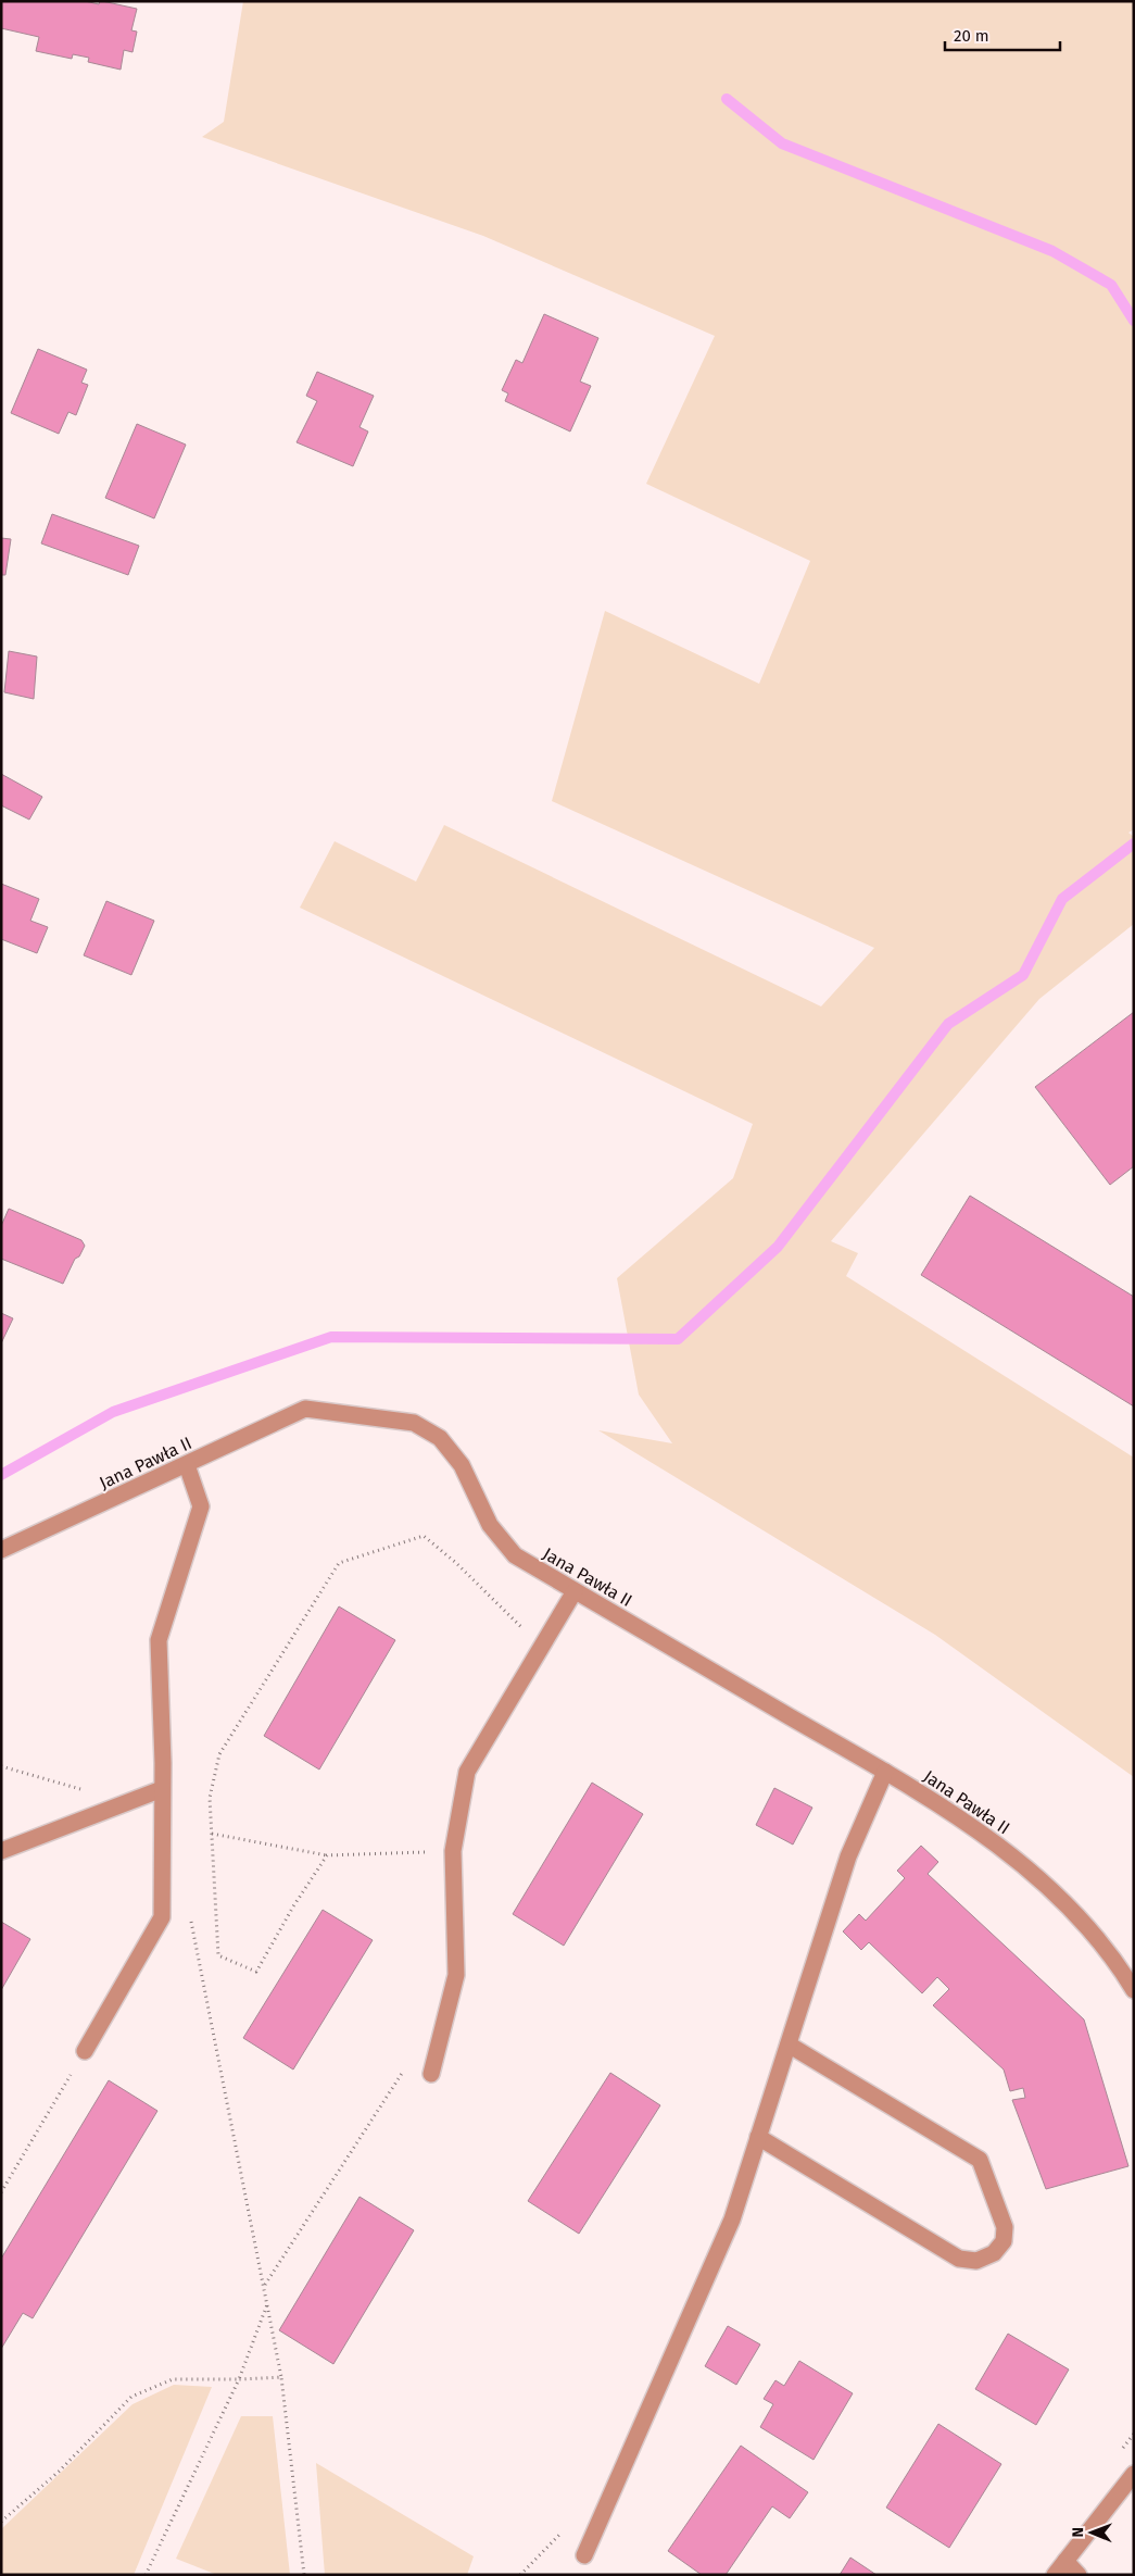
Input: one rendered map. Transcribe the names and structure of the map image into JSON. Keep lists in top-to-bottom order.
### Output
{
  "streets": {
    "street": ["Jana Pawła II"]
  },
  "scale_bar": "20 m",
  "north": "left"
}
